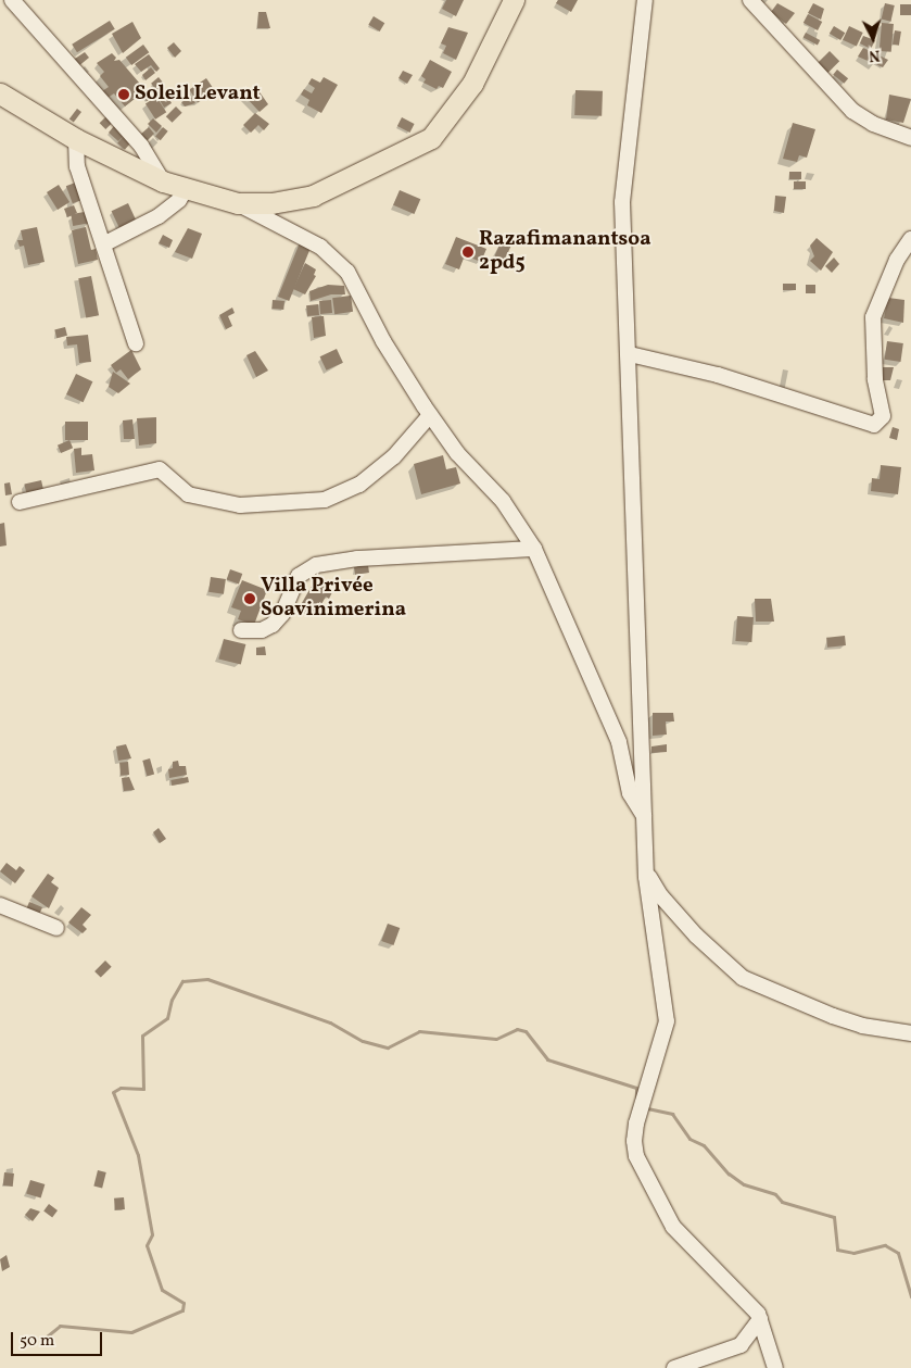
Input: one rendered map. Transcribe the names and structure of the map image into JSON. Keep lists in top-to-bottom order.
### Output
{
  "places": ["Soleil Levant", "Razafimanantsoa 2pd5", "Villa Privée Soavinimerina"],
  "scale_bar": "50 m",
  "north": "bottom"
}
